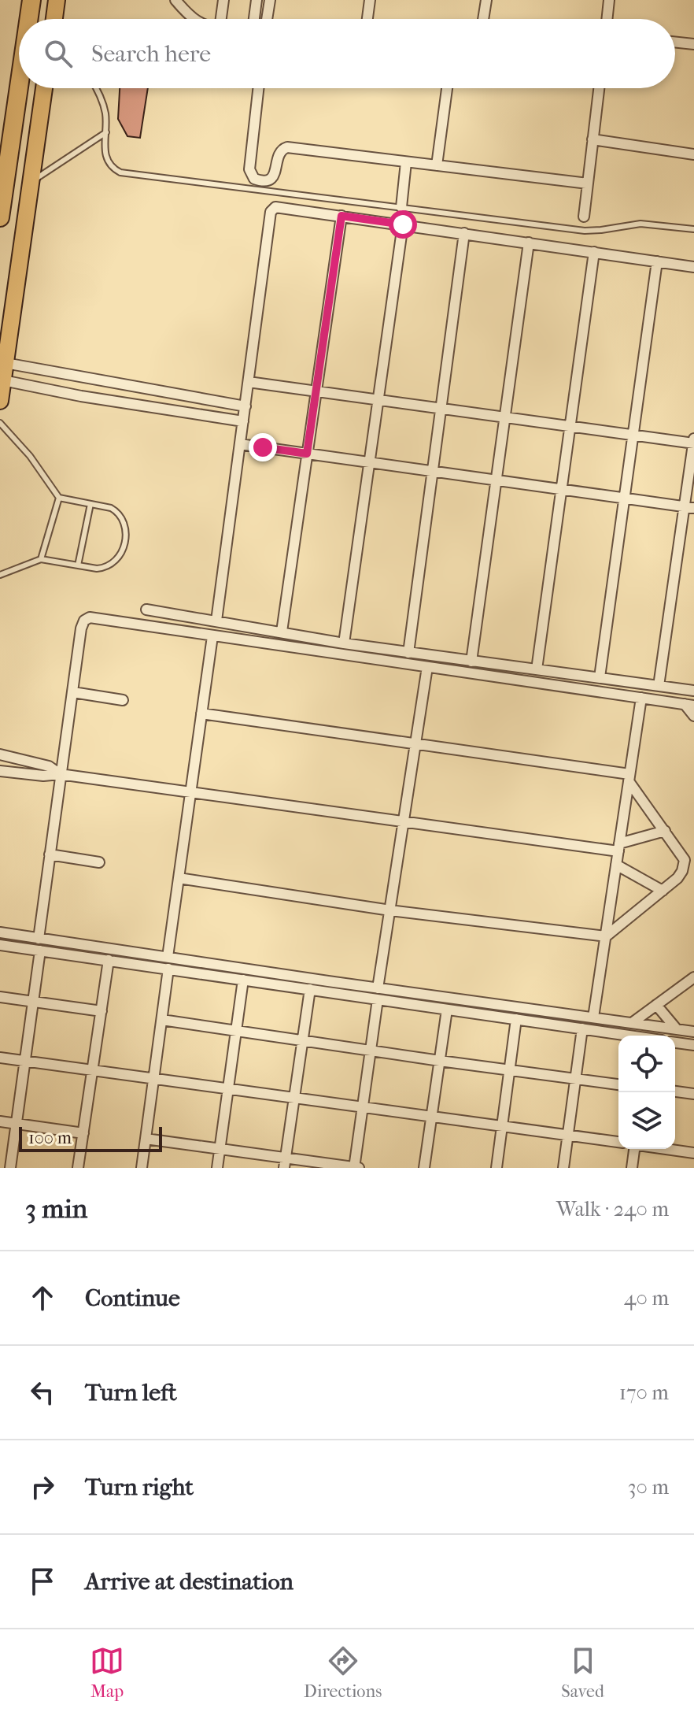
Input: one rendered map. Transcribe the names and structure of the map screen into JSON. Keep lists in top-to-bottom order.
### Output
{
  "scale_bar": "100 m",
  "page": {
    "search": "Search here",
    "scale": "100 m",
    "heading": ["3 min", "Walk · 240 m"],
    "list": [
      ["Continue", "40 m"],
      ["Turn left", "170 m"],
      ["Turn right", "30 m"],
      "Arrive at destination"
    ],
    "nav": ["Map", "Directions", "Saved"]
  }
}
